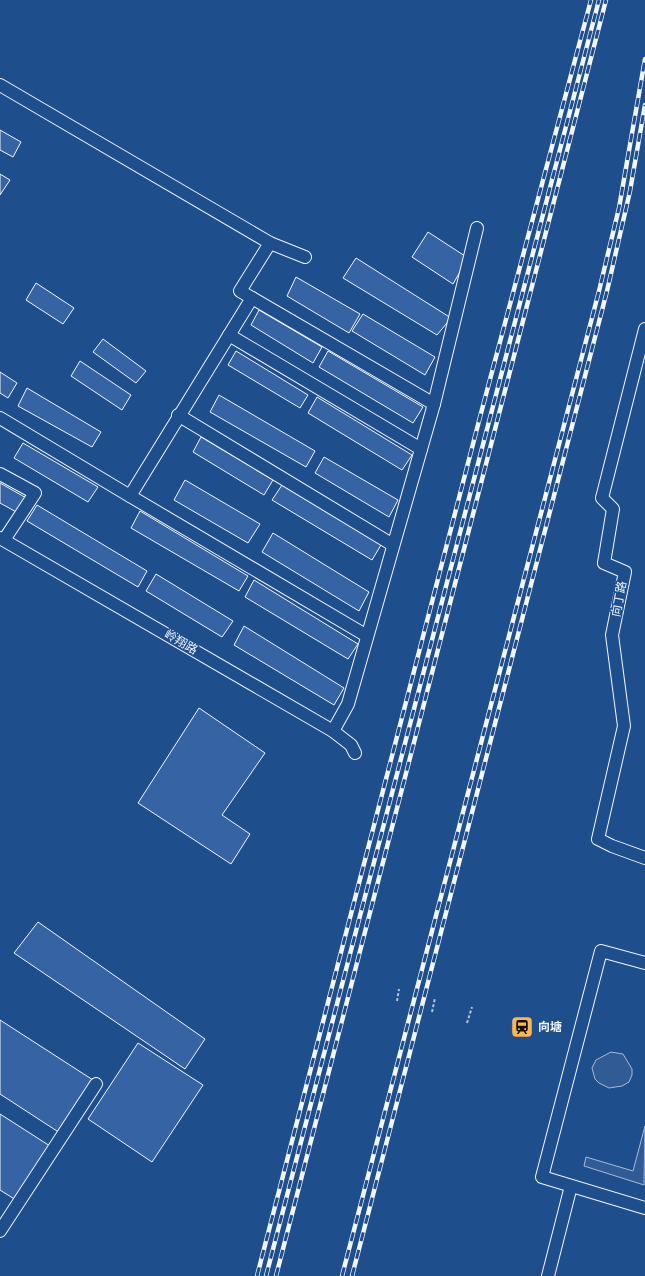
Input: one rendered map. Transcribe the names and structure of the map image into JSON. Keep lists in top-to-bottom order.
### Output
{
  "streets": {
    "street": ["向丁路", "岭翔路"]
  },
  "places": {
    "station": ["向塘"]
  }
}
